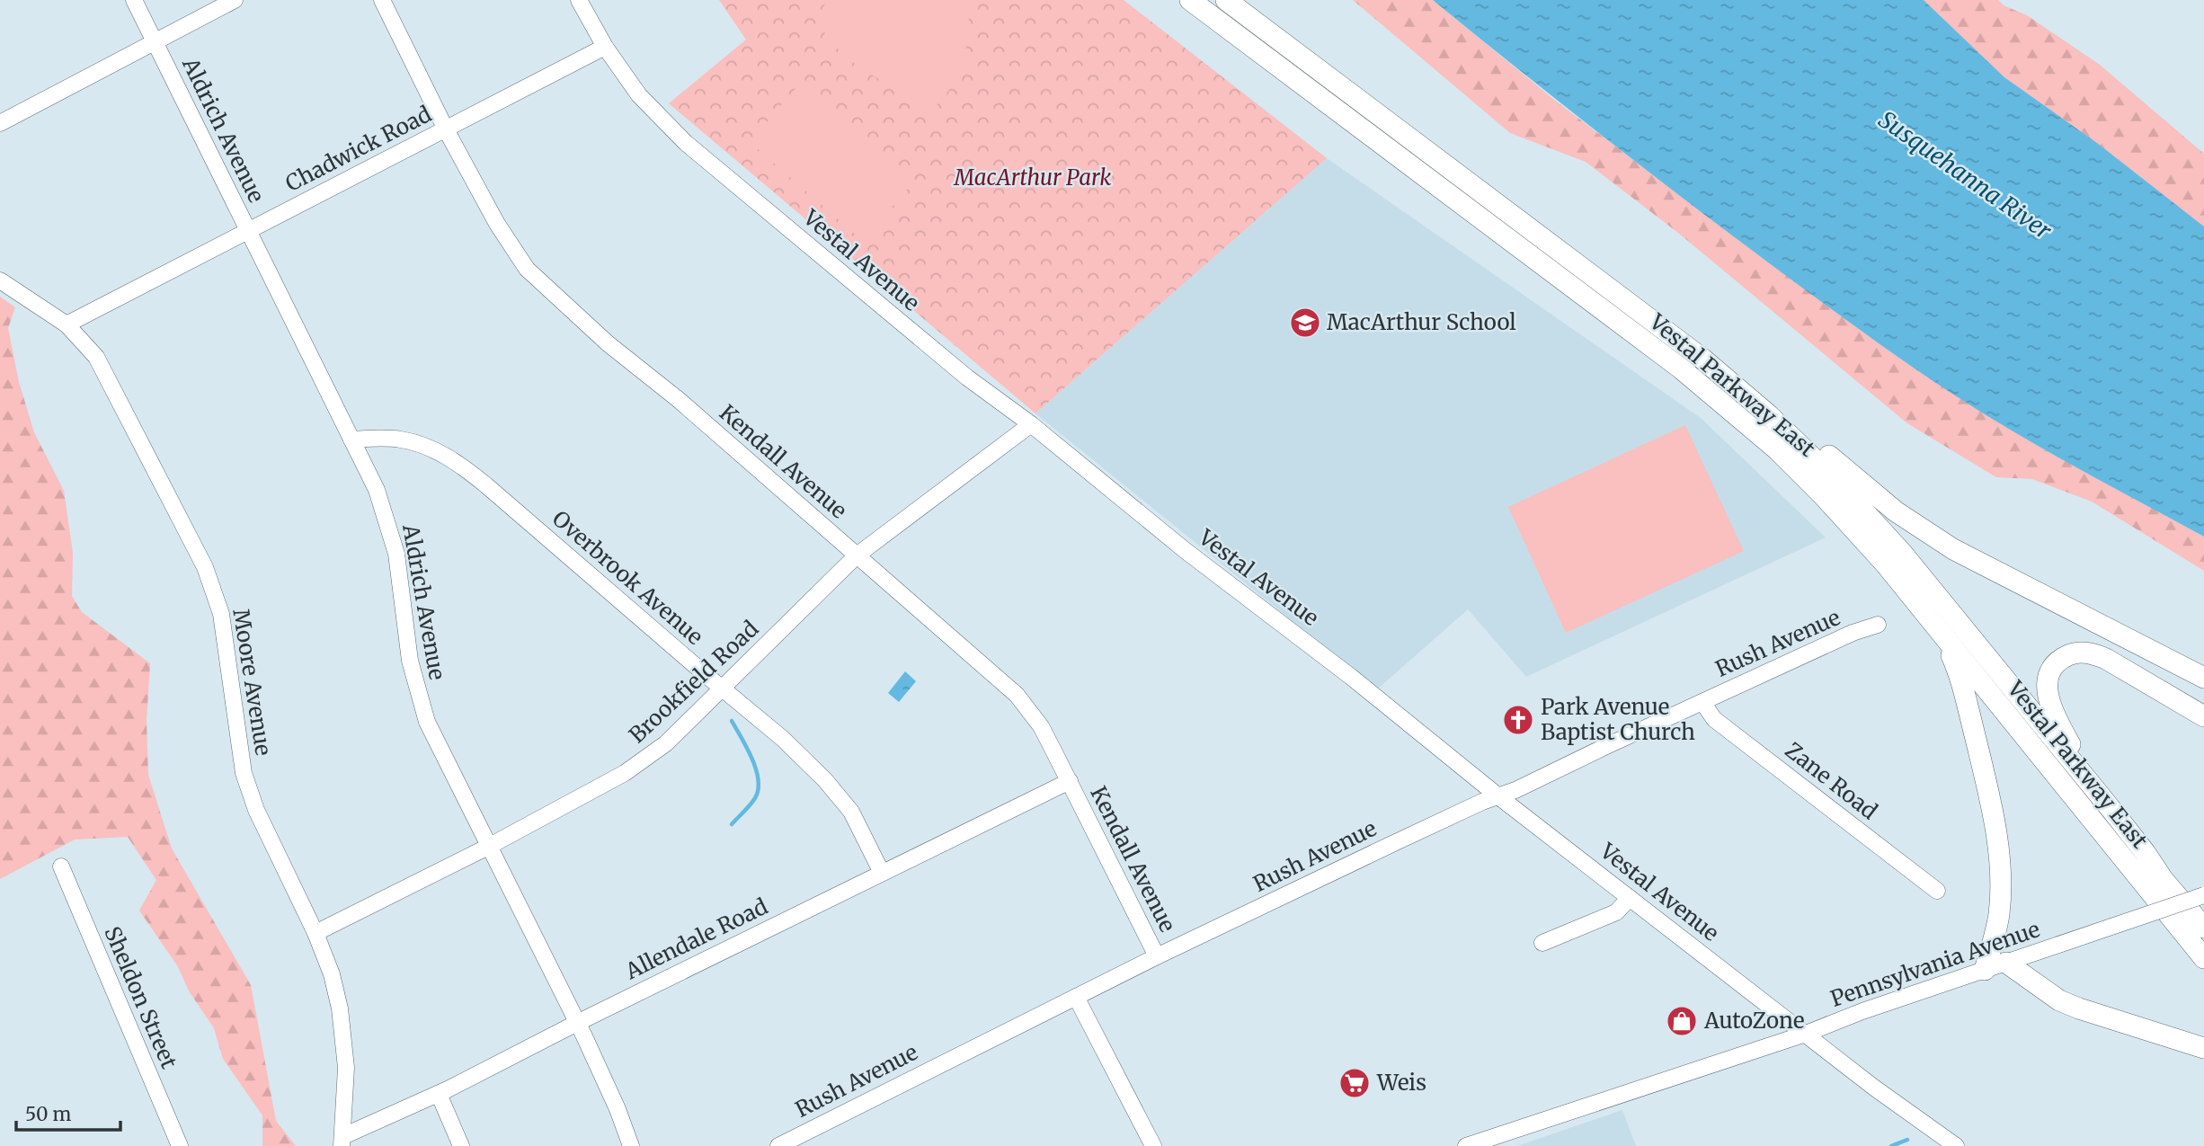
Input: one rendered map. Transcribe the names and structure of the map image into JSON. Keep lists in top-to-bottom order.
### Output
{
  "streets": {
    "main road": ["Vestal Parkway East"],
    "street": [
      "Aldrich Avenue",
      "Chadwick Road",
      "Vestal Avenue",
      "Kendall Avenue",
      "Overbrook Avenue",
      "Rush Avenue",
      "Moore Avenue",
      "Brookfield Road",
      "Zane Road",
      "Allendale Road",
      "Pennsylvania Avenue",
      "Sheldon Street"
    ]
  },
  "crossings": [
    ["Aldrich Avenue", "Chadwick Road"],
    ["Aldrich Avenue", "Overbrook Avenue"],
    ["Aldrich Avenue", "Brookfield Road"],
    ["Aldrich Avenue", "Allendale Road"],
    ["Chadwick Road", "Vestal Avenue"],
    ["Chadwick Road", "Kendall Avenue"],
    ["Chadwick Road", "Moore Avenue"],
    ["Vestal Avenue", "Rush Avenue"],
    ["Vestal Avenue", "Brookfield Road"],
    ["Vestal Avenue", "Pennsylvania Avenue"],
    ["Kendall Avenue", "Rush Avenue"],
    ["Kendall Avenue", "Brookfield Road"],
    ["Kendall Avenue", "Allendale Road"],
    ["Overbrook Avenue", "Brookfield Road"],
    ["Overbrook Avenue", "Allendale Road"],
    ["Rush Avenue", "Zane Road"],
    ["Moore Avenue", "Brookfield Road"],
    ["Moore Avenue", "Allendale Road"]
  ],
  "water": ["Susquehanna River"],
  "parks": ["MacArthur Park"],
  "places": {
    "school or university": ["MacArthur School"],
    "church": ["Park Avenue Baptist Church"],
    "shop": ["AutoZone"],
    "supermarket": ["Weis"]
  },
  "scale_bar": "50 m"
}
